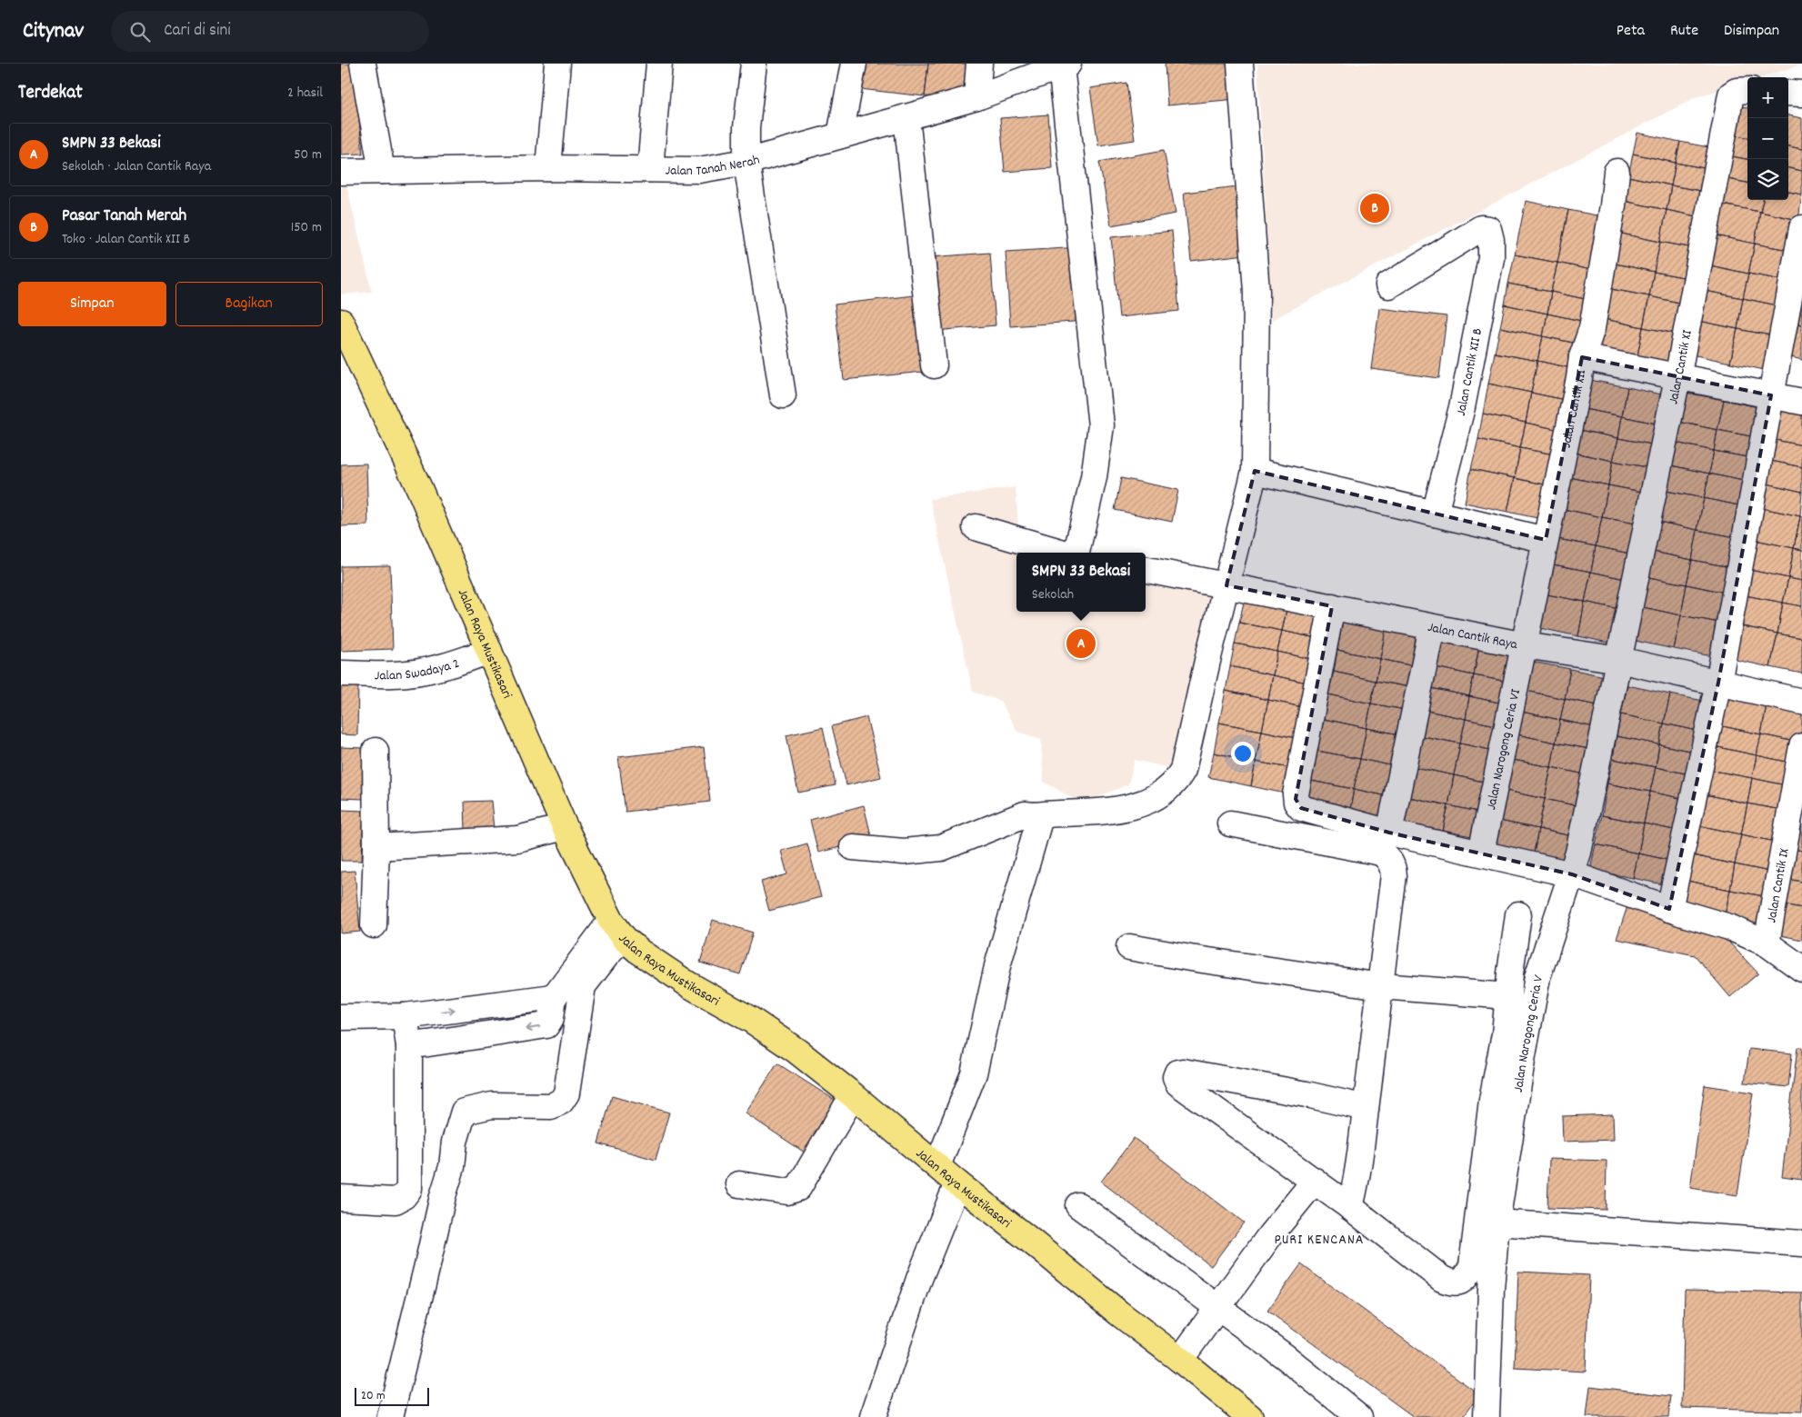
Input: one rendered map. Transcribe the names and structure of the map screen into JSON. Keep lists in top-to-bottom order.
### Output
{
  "streets": {
    "main road": ["Jalan Raya Mustikasari"],
    "street": [
      "Jalan Tanah Nerah",
      "Jalan Cantik XI",
      "Jalan Cantik XII B",
      "Jalan Cantik XII",
      "Jalan Cantik Raya",
      "Jalan Swadaya 2",
      "Jalan Narogong Ceria VI",
      "Jalan Cantik IX",
      "Jalan Narogong Ceria V"
    ]
  },
  "crossings": [
    ["Jalan Cantik XI", "Jalan Cantik Raya"],
    ["Jalan Cantik XI", "Jalan Narogong Ceria V"],
    ["Jalan Cantik XII", "Jalan Cantik Raya"],
    ["Jalan Cantik XII", "Jalan Narogong Ceria VI"],
    ["Jalan Cantik Raya", "Jalan Narogong Ceria VI"],
    ["Jalan Cantik Raya", "Jalan Narogong Ceria V"],
    ["Jalan Raya Mustikasari", "Jalan Swadaya 2"]
  ],
  "districts": ["PURI KENCANA"],
  "scale_bar": "20 m",
  "page": {
    "header": "Citynav",
    "search": "Cari di sini",
    "nav": ["Peta", "Rute", "Disimpan"],
    "heading": ["Terdekat", "2 hasil"],
    "map_buttons": ["+", "−"],
    "list": [
      {
        "mark": "A",
        "name": "SMPN 33 Bekasi",
        "note": "Sekolah · Jalan Cantik Raya",
        "value": "50 m"
      },
      {
        "mark": "B",
        "name": "Pasar Tanah Merah",
        "note": "Toko · Jalan Cantik XII B",
        "value": "150 m"
      }
    ],
    "pins": ["B", "A"],
    "buttons": ["Simpan", "Bagikan"],
    "popup": ["SMPN 33 Bekasi", "Sekolah"],
    "scale": "20 m"
  }
}
